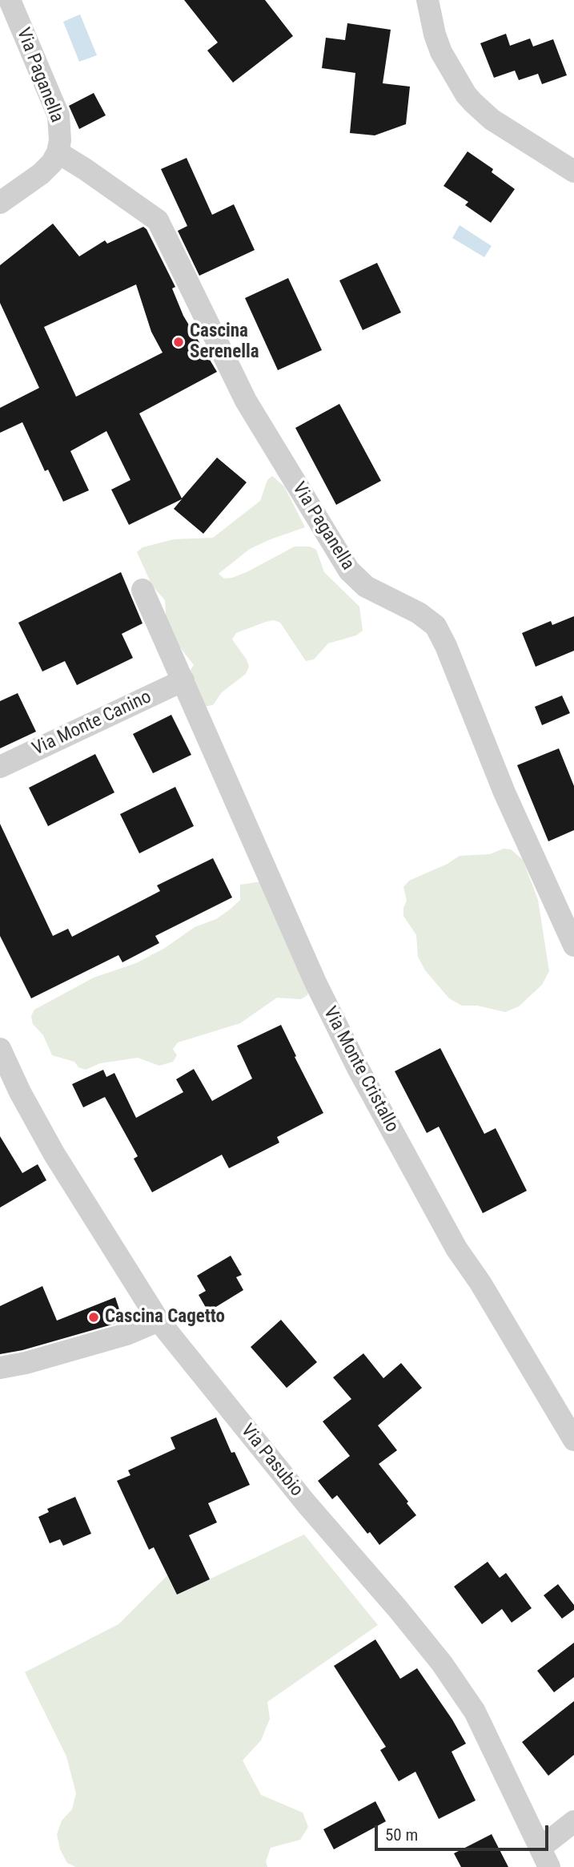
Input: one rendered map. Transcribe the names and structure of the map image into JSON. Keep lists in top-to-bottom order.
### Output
{
  "streets": {
    "street": [
      "Via Paganella",
      "Via Monte Canino",
      "Via Monte Cristallo",
      "Via Pasubio"
    ]
  },
  "crossings": [
    ["Via Monte Canino", "Via Monte Cristallo"]
  ],
  "places": ["Cascina Serenella", "Cascina Cagetto"],
  "scale_bar": "50 m"
}
